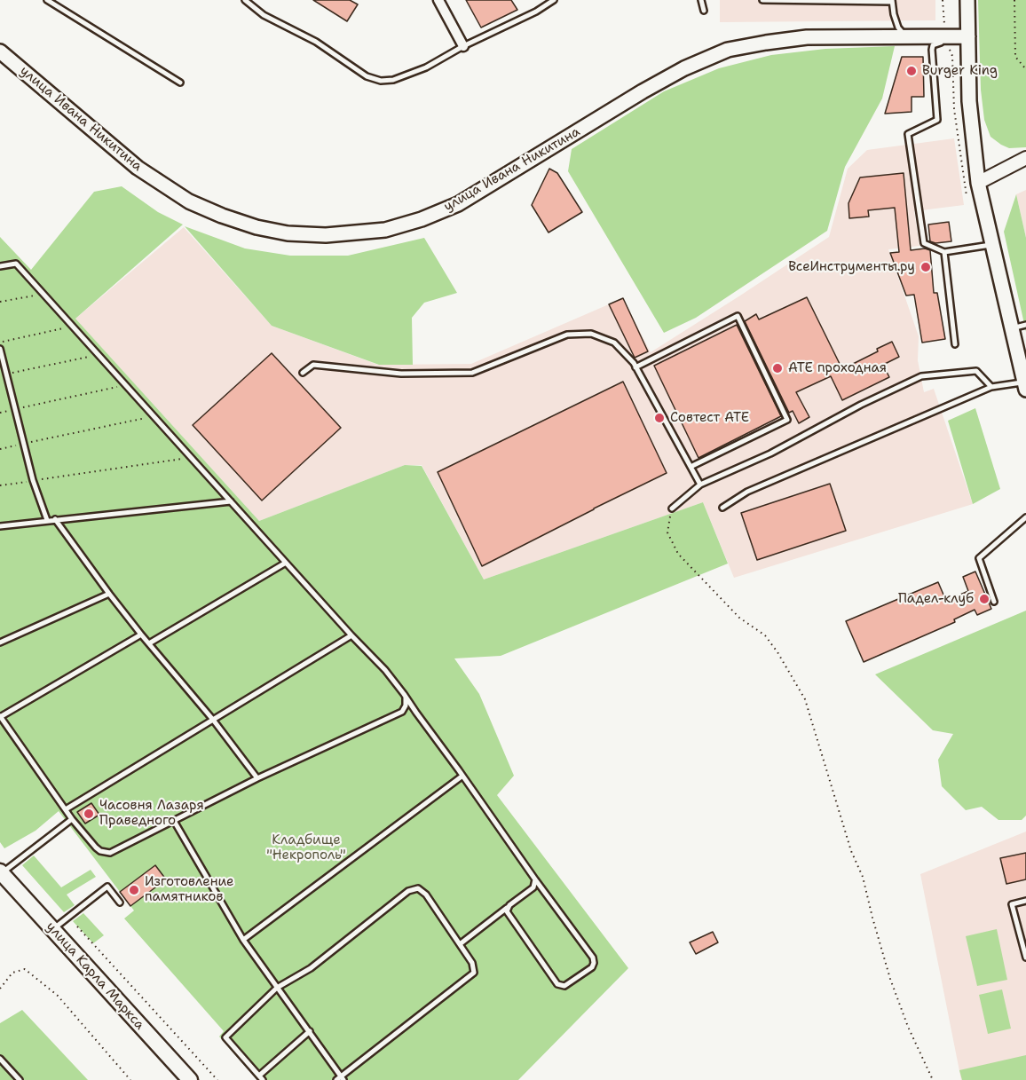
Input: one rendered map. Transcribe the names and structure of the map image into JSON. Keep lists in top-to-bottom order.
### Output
{
  "streets": {
    "main road": ["улица Ивана Никитина", "улица Карла Маркса"]
  },
  "parks": ["Кладбище \"Некрополь\""],
  "places": [
    "Burger King",
    "ВсеИнструменты.ру",
    "АТЕ проходная",
    "Совтест АТЕ",
    "Падел-клуб",
    "Часовня Лазаря Праведного",
    "Изготовление памятников"
  ]
}
